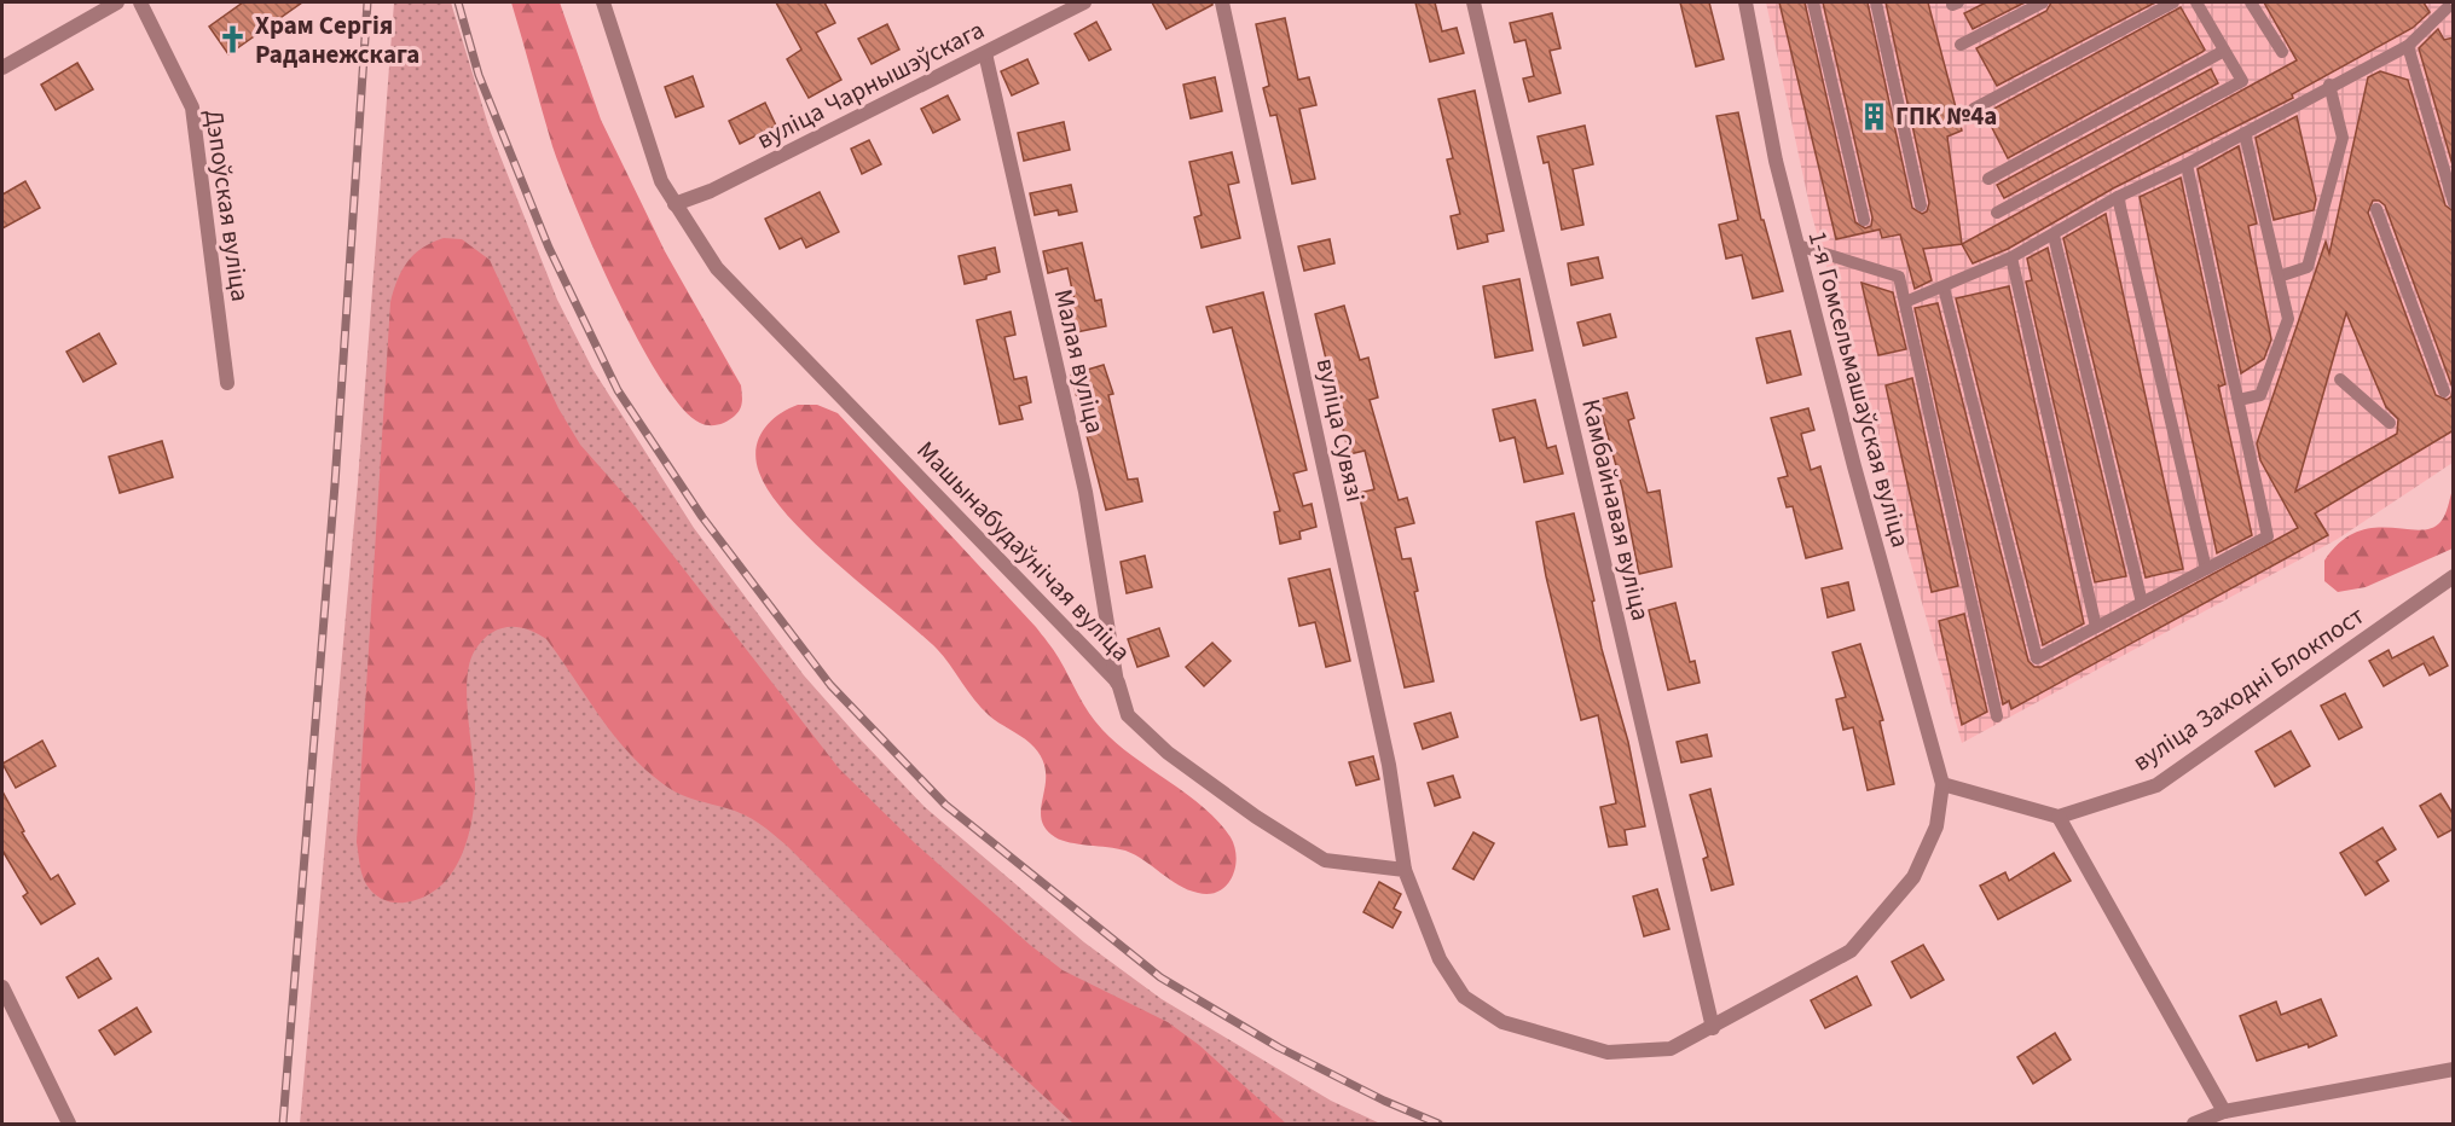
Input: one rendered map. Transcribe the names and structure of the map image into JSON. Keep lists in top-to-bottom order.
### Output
{
  "streets": {
    "street": [
      "вуліца Чарнышэўскага",
      "Дэпоўская вуліца",
      "Малая вуліца",
      "1-я Гомсельмашаўская вуліца",
      "вуліца Сувязі",
      "Камбайнавая вуліца",
      "Машынабудаўнічая вуліца",
      "вуліца Заходні Блокпост"
    ]
  },
  "crossings": [
    ["вуліца Чарнышэўскага", "Малая вуліца"],
    ["вуліца Чарнышэўскага", "Машынабудаўнічая вуліца"],
    ["Малая вуліца", "Машынабудаўнічая вуліца"],
    ["вуліца Сувязі", "Машынабудаўнічая вуліца"]
  ],
  "places": {
    "church": ["Храм Сергія Раданежскага"],
    "building": ["ГПК №4а"]
  }
}
